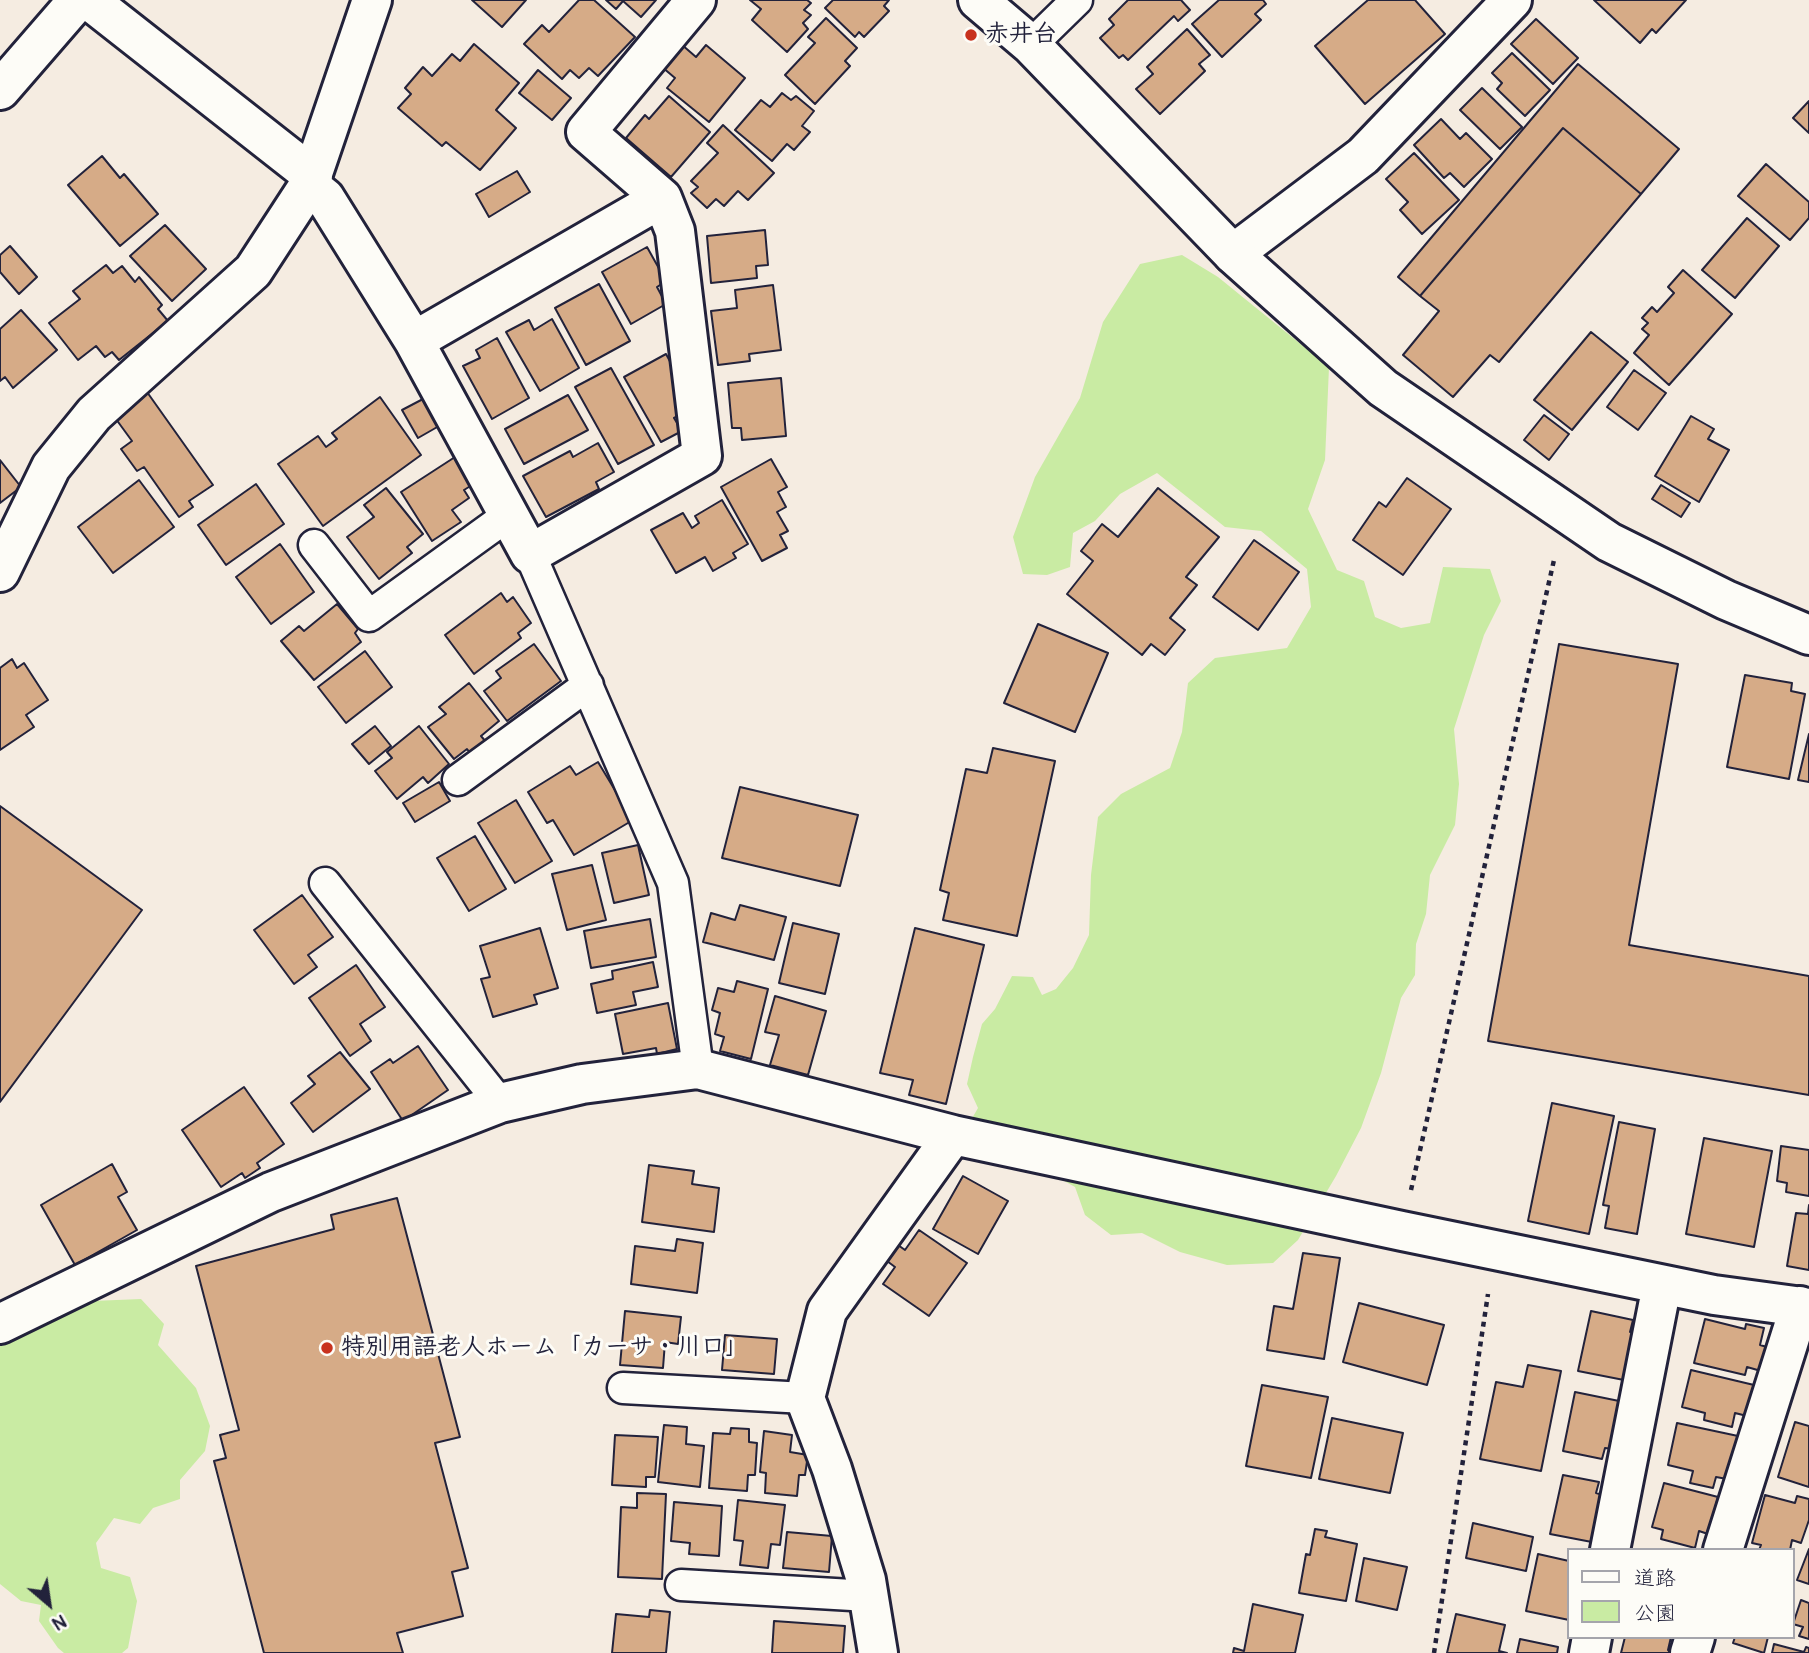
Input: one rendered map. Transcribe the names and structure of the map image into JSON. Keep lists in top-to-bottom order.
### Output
{
  "places": ["赤井台", "特別用語老人ホーム「カーサ・川口」"],
  "legend": ["道路", "公園"],
  "north": "bottom right"
}
